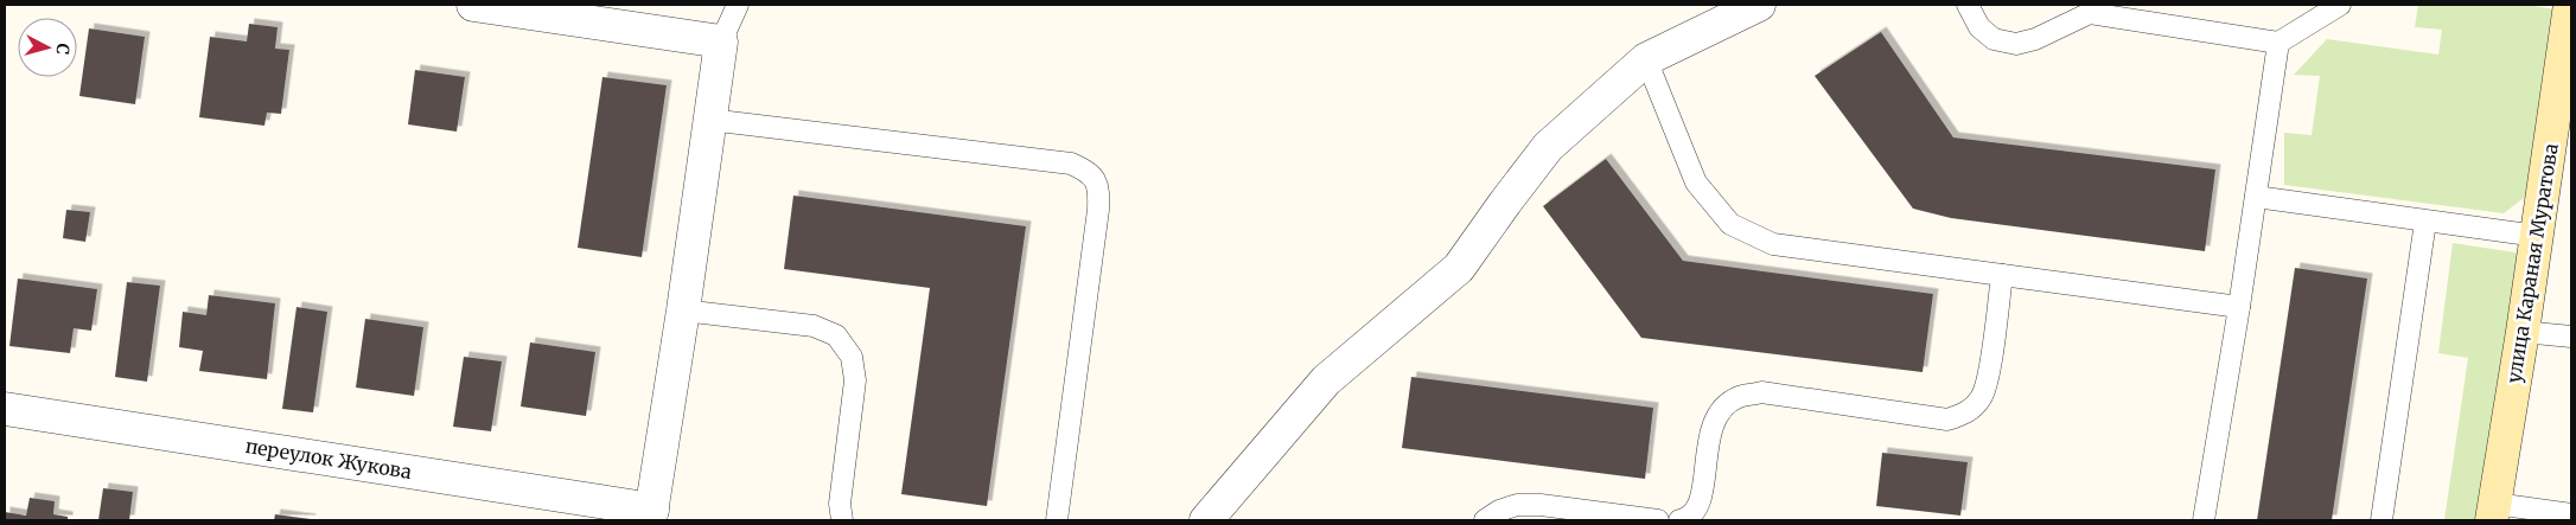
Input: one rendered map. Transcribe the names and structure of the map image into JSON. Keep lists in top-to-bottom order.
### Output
{
  "streets": {
    "street": ["улица Караная Муратова", "переулок Жукова"]
  },
  "north": "right"
}
